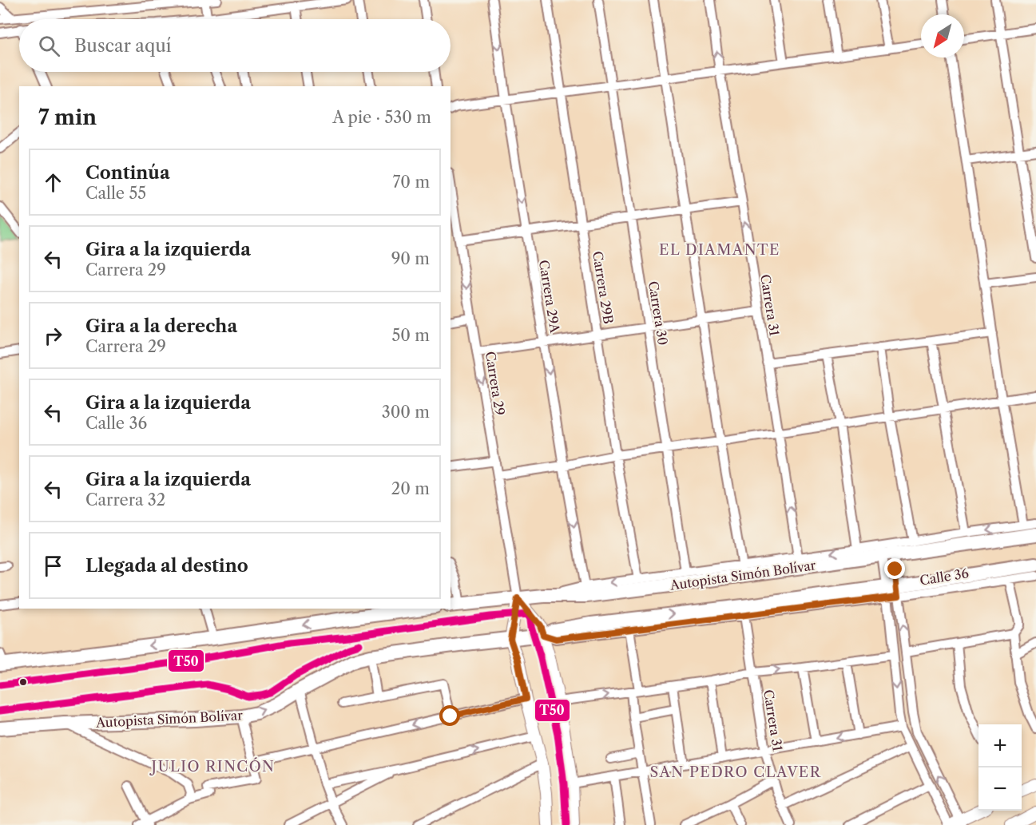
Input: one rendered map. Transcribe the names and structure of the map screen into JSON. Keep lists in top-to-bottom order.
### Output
{
  "streets": {
    "highway": ["Autopista Simón Bolívar"],
    "main road": ["Carrera 29"],
    "street": [
      "Carrera 29B",
      "Carrera 29A",
      "Carrera 31",
      "Carrera 30",
      "Calle 36"
    ]
  },
  "crossings": [
    ["Carrera 29A", "Autopista Simón Bolívar"],
    ["Carrera 29", "Autopista Simón Bolívar"],
    ["Autopista Simón Bolívar", "Calle 36"]
  ],
  "one_way": ["Carrera 29A"],
  "districts": ["EL DIAMANTE", "JULIO RINCÓN", "SAN PEDRO CLAVER"],
  "lines": ["transit line T50"],
  "north": "bottom left",
  "page": {
    "search": "Buscar aquí",
    "heading": ["7 min", "A pie · 530 m"],
    "list": [
      ["Continúa", "Calle 55", "70 m"],
      ["Gira a la izquierda", "Carrera 29", "90 m"],
      ["Gira a la derecha", "Carrera 29", "50 m"],
      ["Gira a la izquierda", "Calle 36", "300 m"],
      ["Gira a la izquierda", "Carrera 32", "20 m"],
      "Llegada al destino"
    ],
    "map_buttons": ["+", "−"]
  }
}
